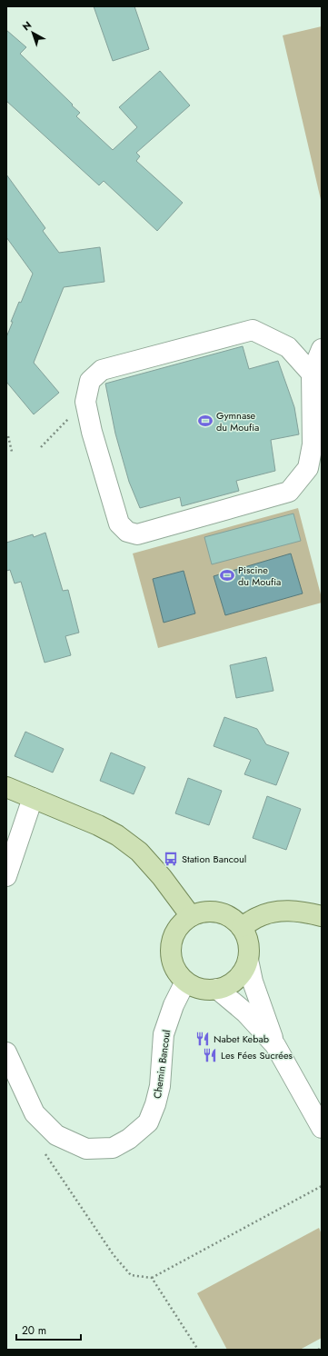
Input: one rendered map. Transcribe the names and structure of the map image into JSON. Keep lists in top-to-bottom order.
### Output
{
  "streets": {
    "street": ["Chemin Bancoul"]
  },
  "places": {
    "sports": ["Gymnase du Moufia", "Piscine du Moufia"],
    "bus stop": ["Station Bancoul"],
    "restaurant": ["Nabet Kebab", "Les Fées Sucrées"]
  },
  "scale_bar": "20 m",
  "north": "top left"
}
